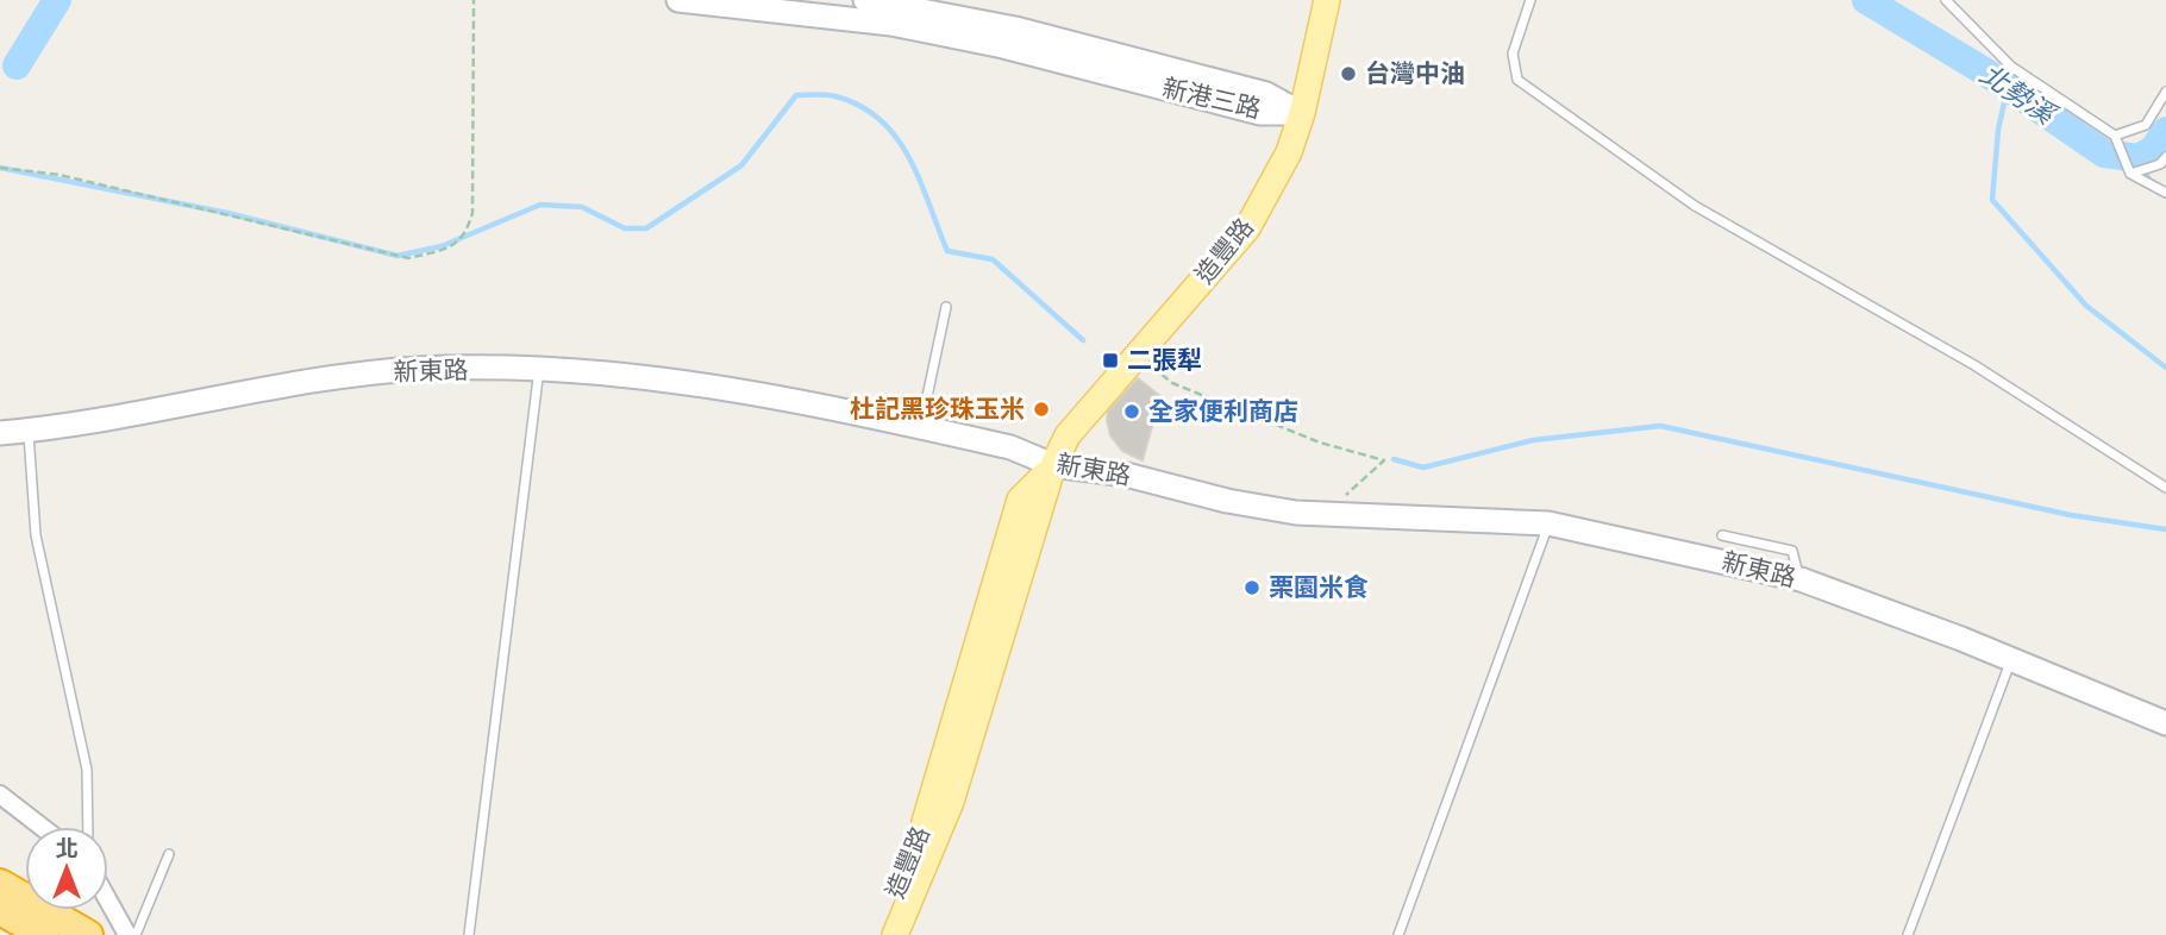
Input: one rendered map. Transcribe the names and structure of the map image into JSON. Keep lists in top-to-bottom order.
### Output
{
  "streets": {
    "main road": ["新港三路", "造豐路", "新東路"]
  },
  "crossings": [
    ["新港三路", "造豐路"],
    ["造豐路", "新東路"]
  ],
  "water": ["北勢溪"],
  "places": {
    "other": [
      "台灣中油",
      "杜記黑珍珠玉米",
      "全家便利商店",
      "栗園米食"
    ],
    "transit": ["二張犁"]
  },
  "north": "top"
}
